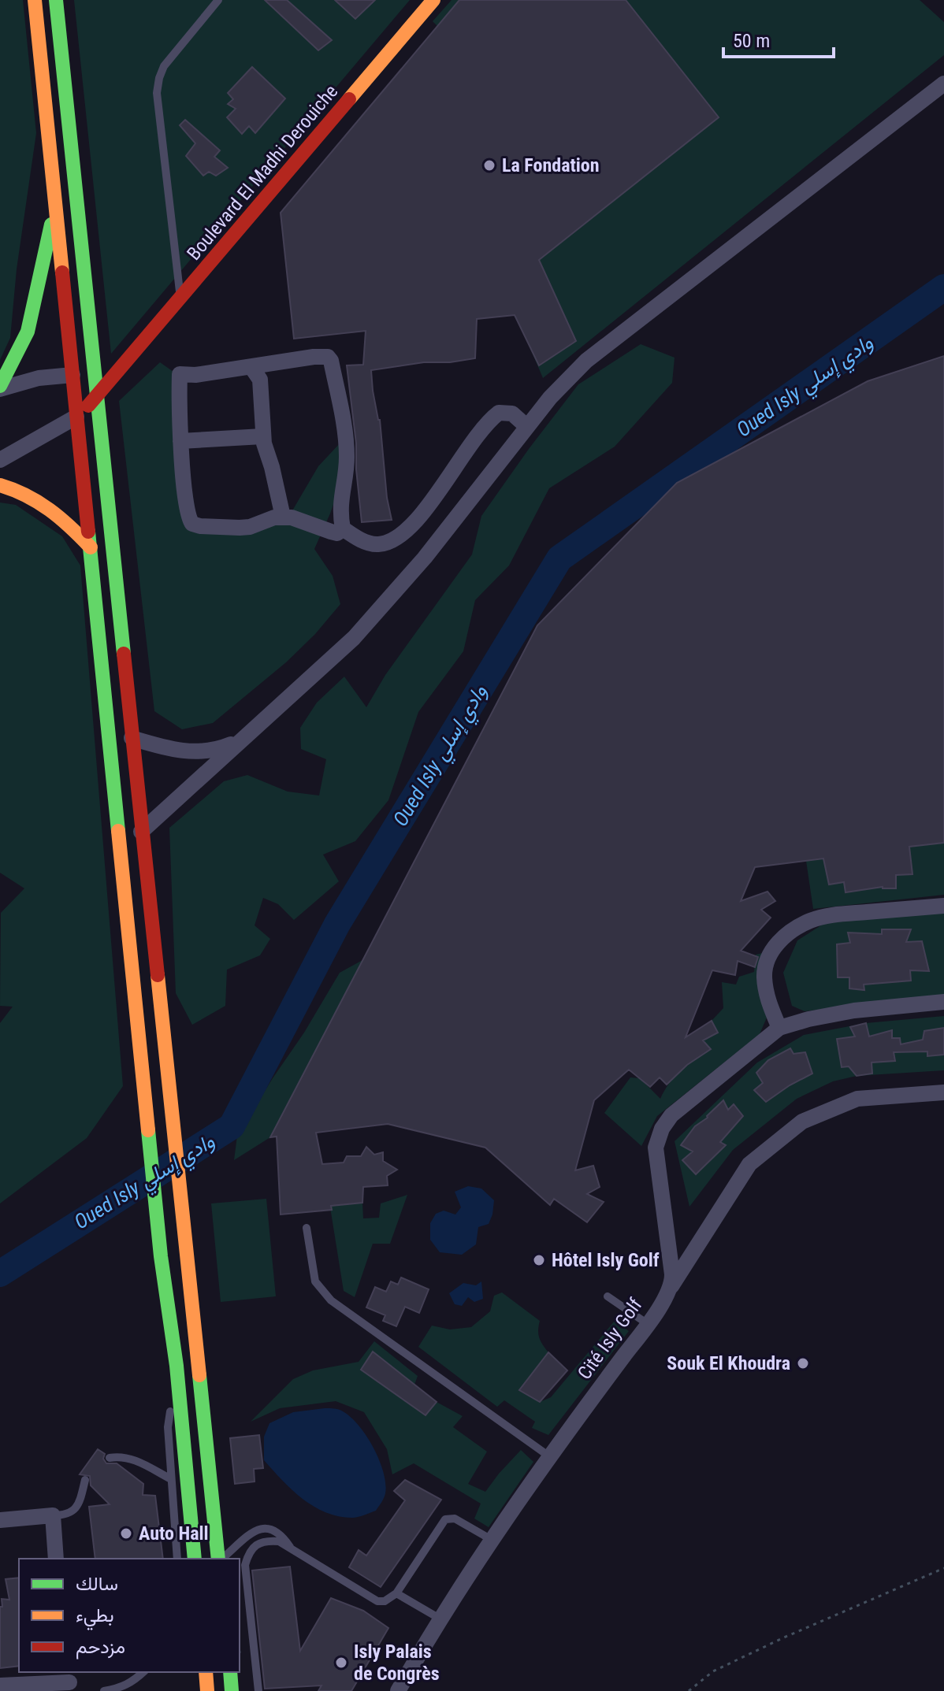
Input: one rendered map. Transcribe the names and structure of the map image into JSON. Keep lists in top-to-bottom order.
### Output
{
  "streets": {
    "main road": ["Boulevard El Madhi Derouiche"],
    "street": ["Cité Isly Golf"]
  },
  "water": ["Oued Isly وادي إسلي"],
  "places": [
    "La Fondation",
    "Hôtel Isly Golf",
    "Souk El Khoudra",
    "Auto Hall",
    "Isly Palais de Congrès"
  ],
  "legend": ["سالك", "بطيء", "مزدحم"],
  "scale_bar": "50 m"
}
